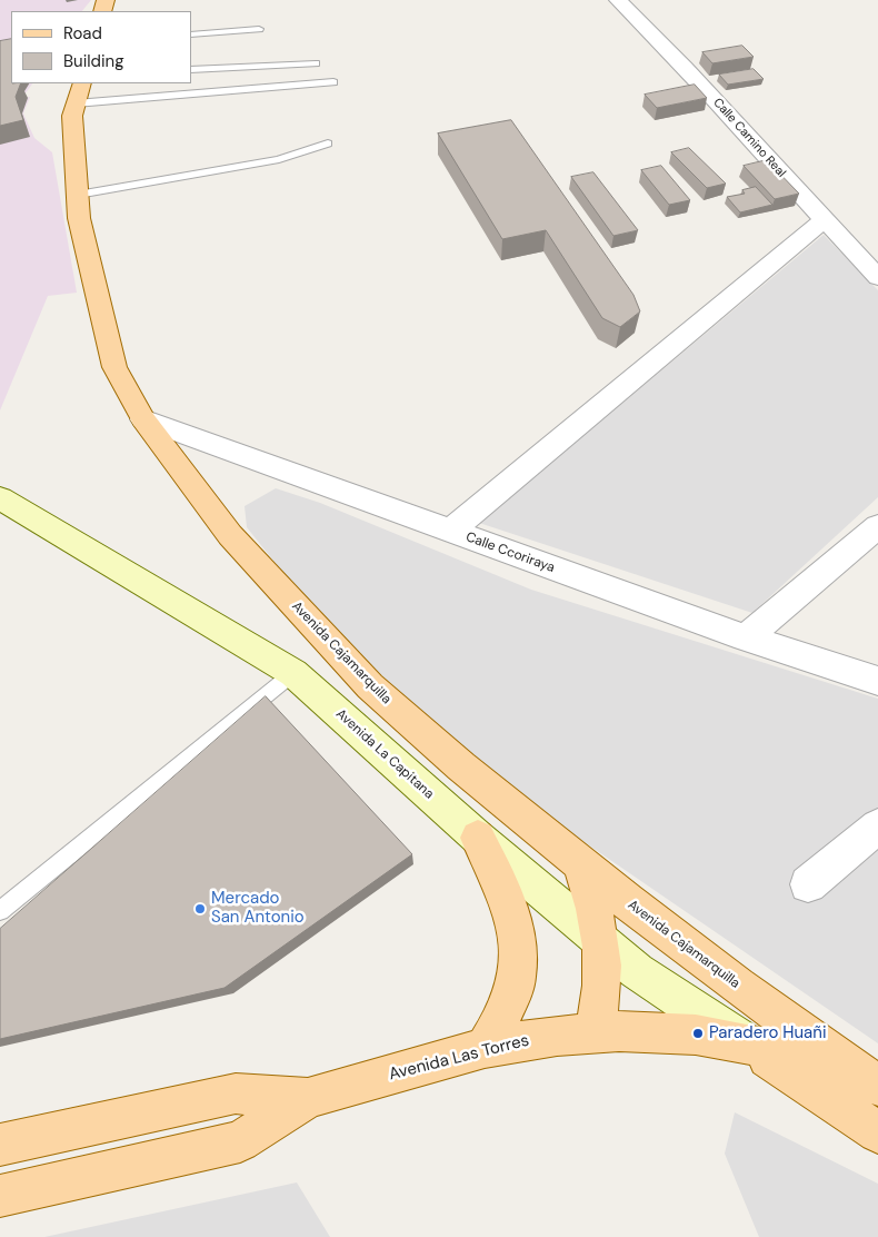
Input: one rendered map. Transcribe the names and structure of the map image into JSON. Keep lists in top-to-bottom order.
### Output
{
  "streets": {
    "main road": ["Avenida Cajamarquilla", "Avenida Las Torres"],
    "street": ["Calle Camino Real", "Calle Ccoriraya", "Avenida La Capitana"]
  },
  "crossings": [
    ["Calle Ccoriraya", "Avenida Cajamarquilla"],
    ["Avenida La Capitana", "Avenida Las Torres"]
  ],
  "places": ["Mercado San Antonio", "Paradero Huañi"],
  "legend": ["Road", "Building"]
}
